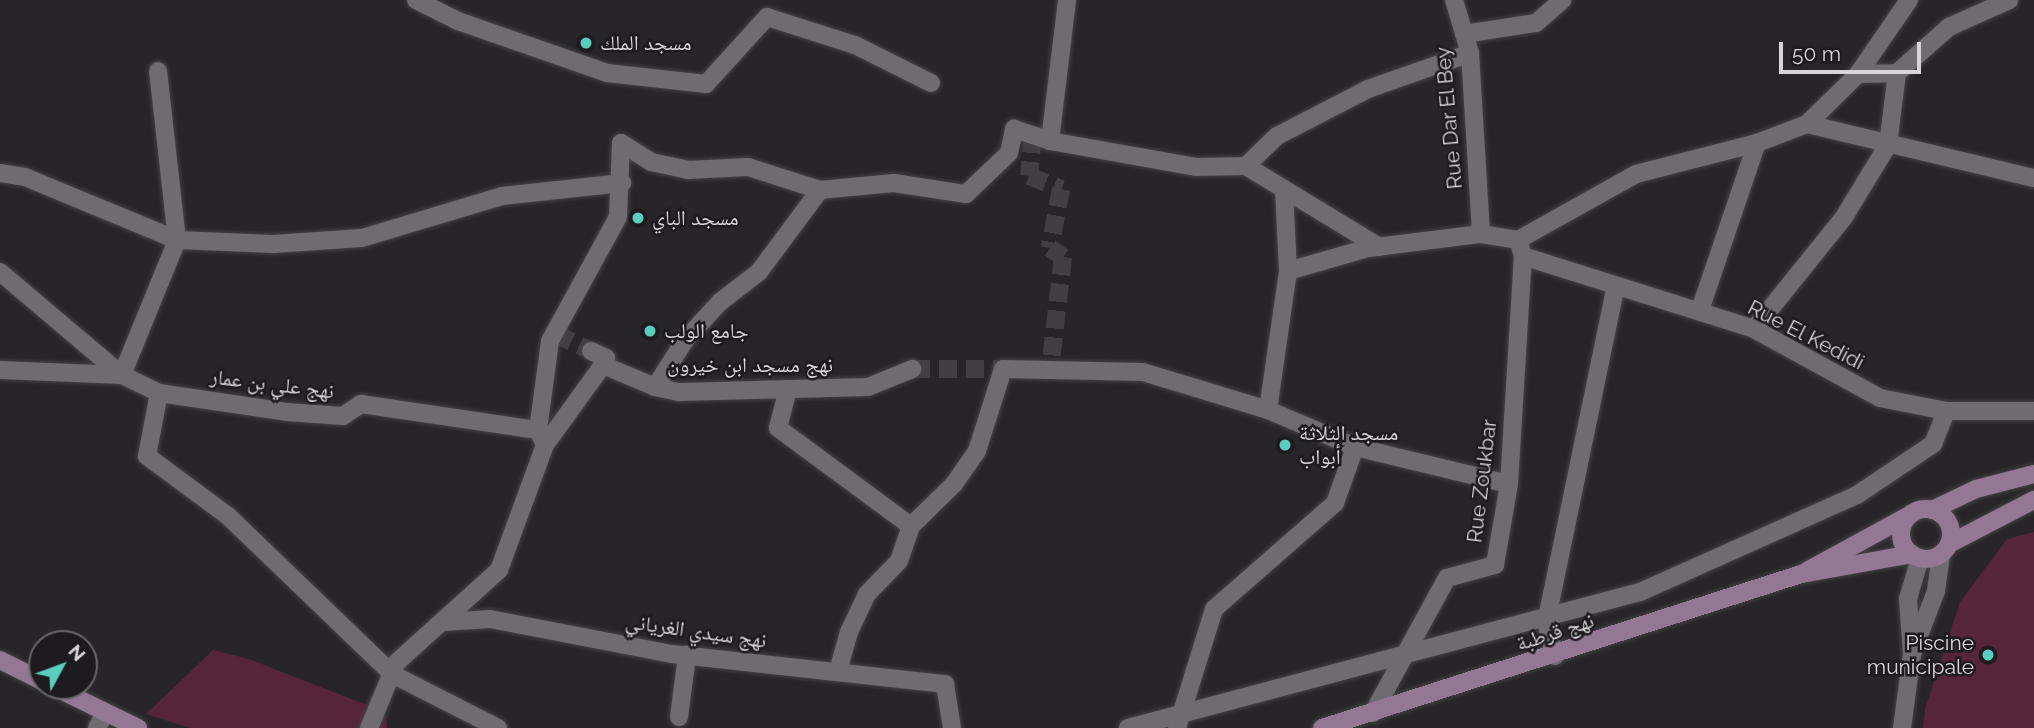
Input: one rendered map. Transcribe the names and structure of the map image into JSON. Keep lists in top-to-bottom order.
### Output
{
  "streets": {
    "street": [
      "Rue Dar El Bey",
      "Rue El Kedidi",
      "نهج مسجد ابن خيرون",
      "نهج علي بن عمار",
      "Rue Zoukbar",
      "نهج سيدي الغرياني",
      "نهج قرطبة"
    ]
  },
  "crossings": [
    ["Rue Dar El Bey", "Rue El Kedidi"],
    ["Rue El Kedidi", "Rue Zoukbar"],
    ["نهج مسجد ابن خيرون", "نهج علي بن عمار"],
    ["Rue Zoukbar", "نهج قرطبة"]
  ],
  "places": [
    "مسجد الملك",
    "مسجد الباي",
    "جامع الولب",
    "مسجد الثلاثة أبواب",
    "Piscine municipale"
  ],
  "scale_bar": "50 m",
  "north": "top right"
}
